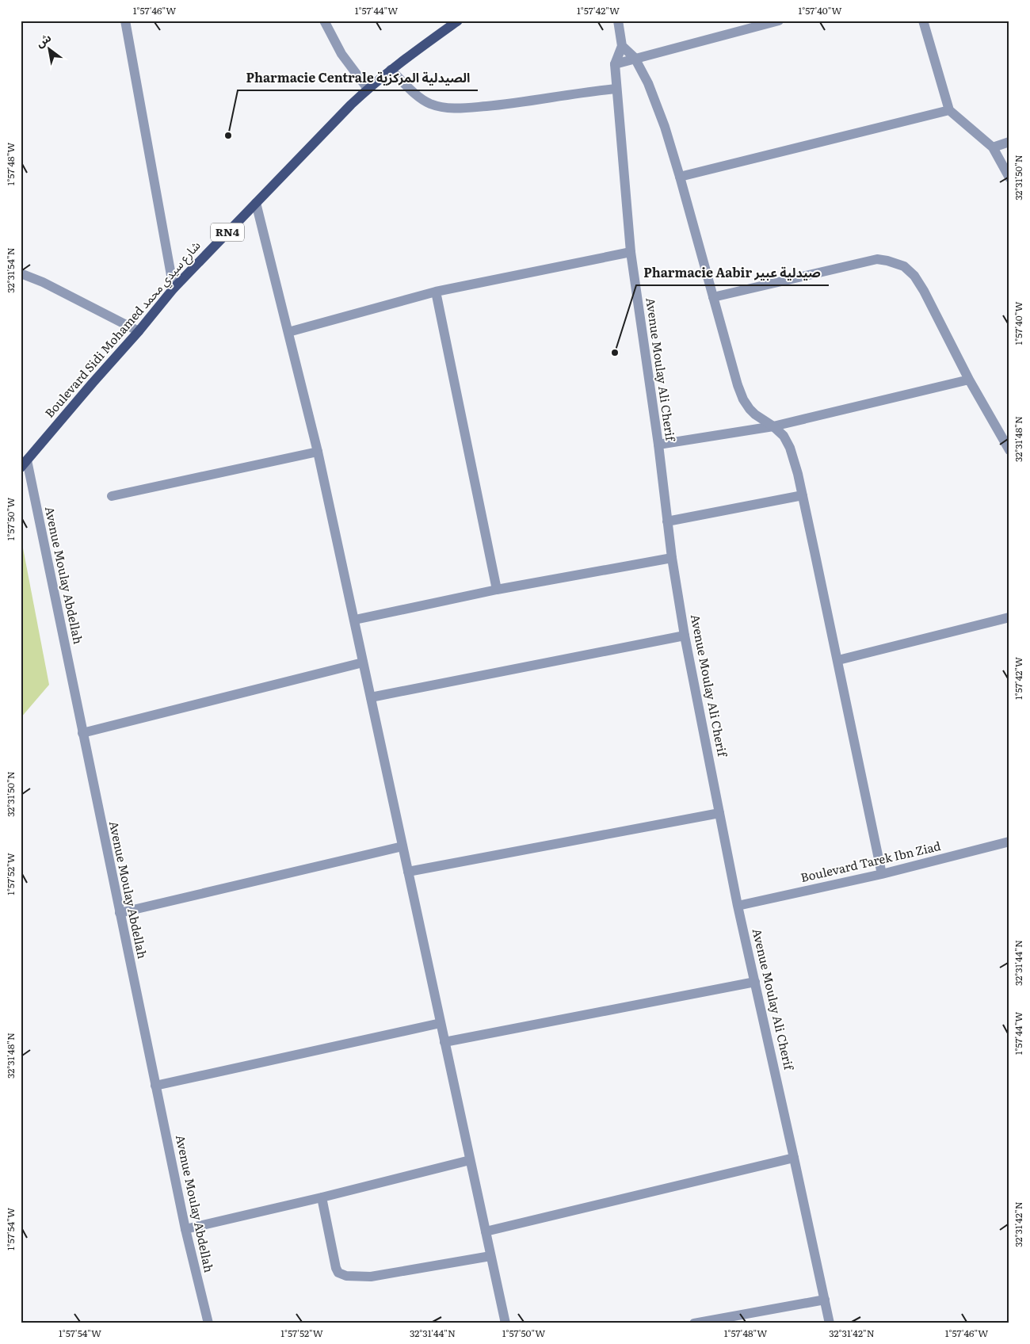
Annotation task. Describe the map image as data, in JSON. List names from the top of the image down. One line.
{"streets":{"main road":["RN4","Boulevard Sidi Mohamed شارع سيدي محمد"],"street":["Avenue Moulay Ali Cherif","Avenue Moulay Abdellah","Boulevard Tarek Ibn Ziad"]},"crossings":[["Boulevard Sidi Mohamed شارع سيدي محمد","Avenue Moulay Abdellah"],["Avenue Moulay Ali Cherif","Boulevard Tarek Ibn Ziad"]],"places":["Pharmacie Centrale الصيدلية المركزية","Pharmacie Aabir صيدلية عبير"],"north":"top left","coordinates":["1°57'46\"W","1°57'44\"W","1°57'42\"W","1°57'40\"W","1°57'48\"W","32°31'50\"N","32°31'54\"N","32°31'48\"N","1°57'50\"W","1°57'52\"W","32°31'44\"N","32°31'42\"N","1°57'54\"W"]}
